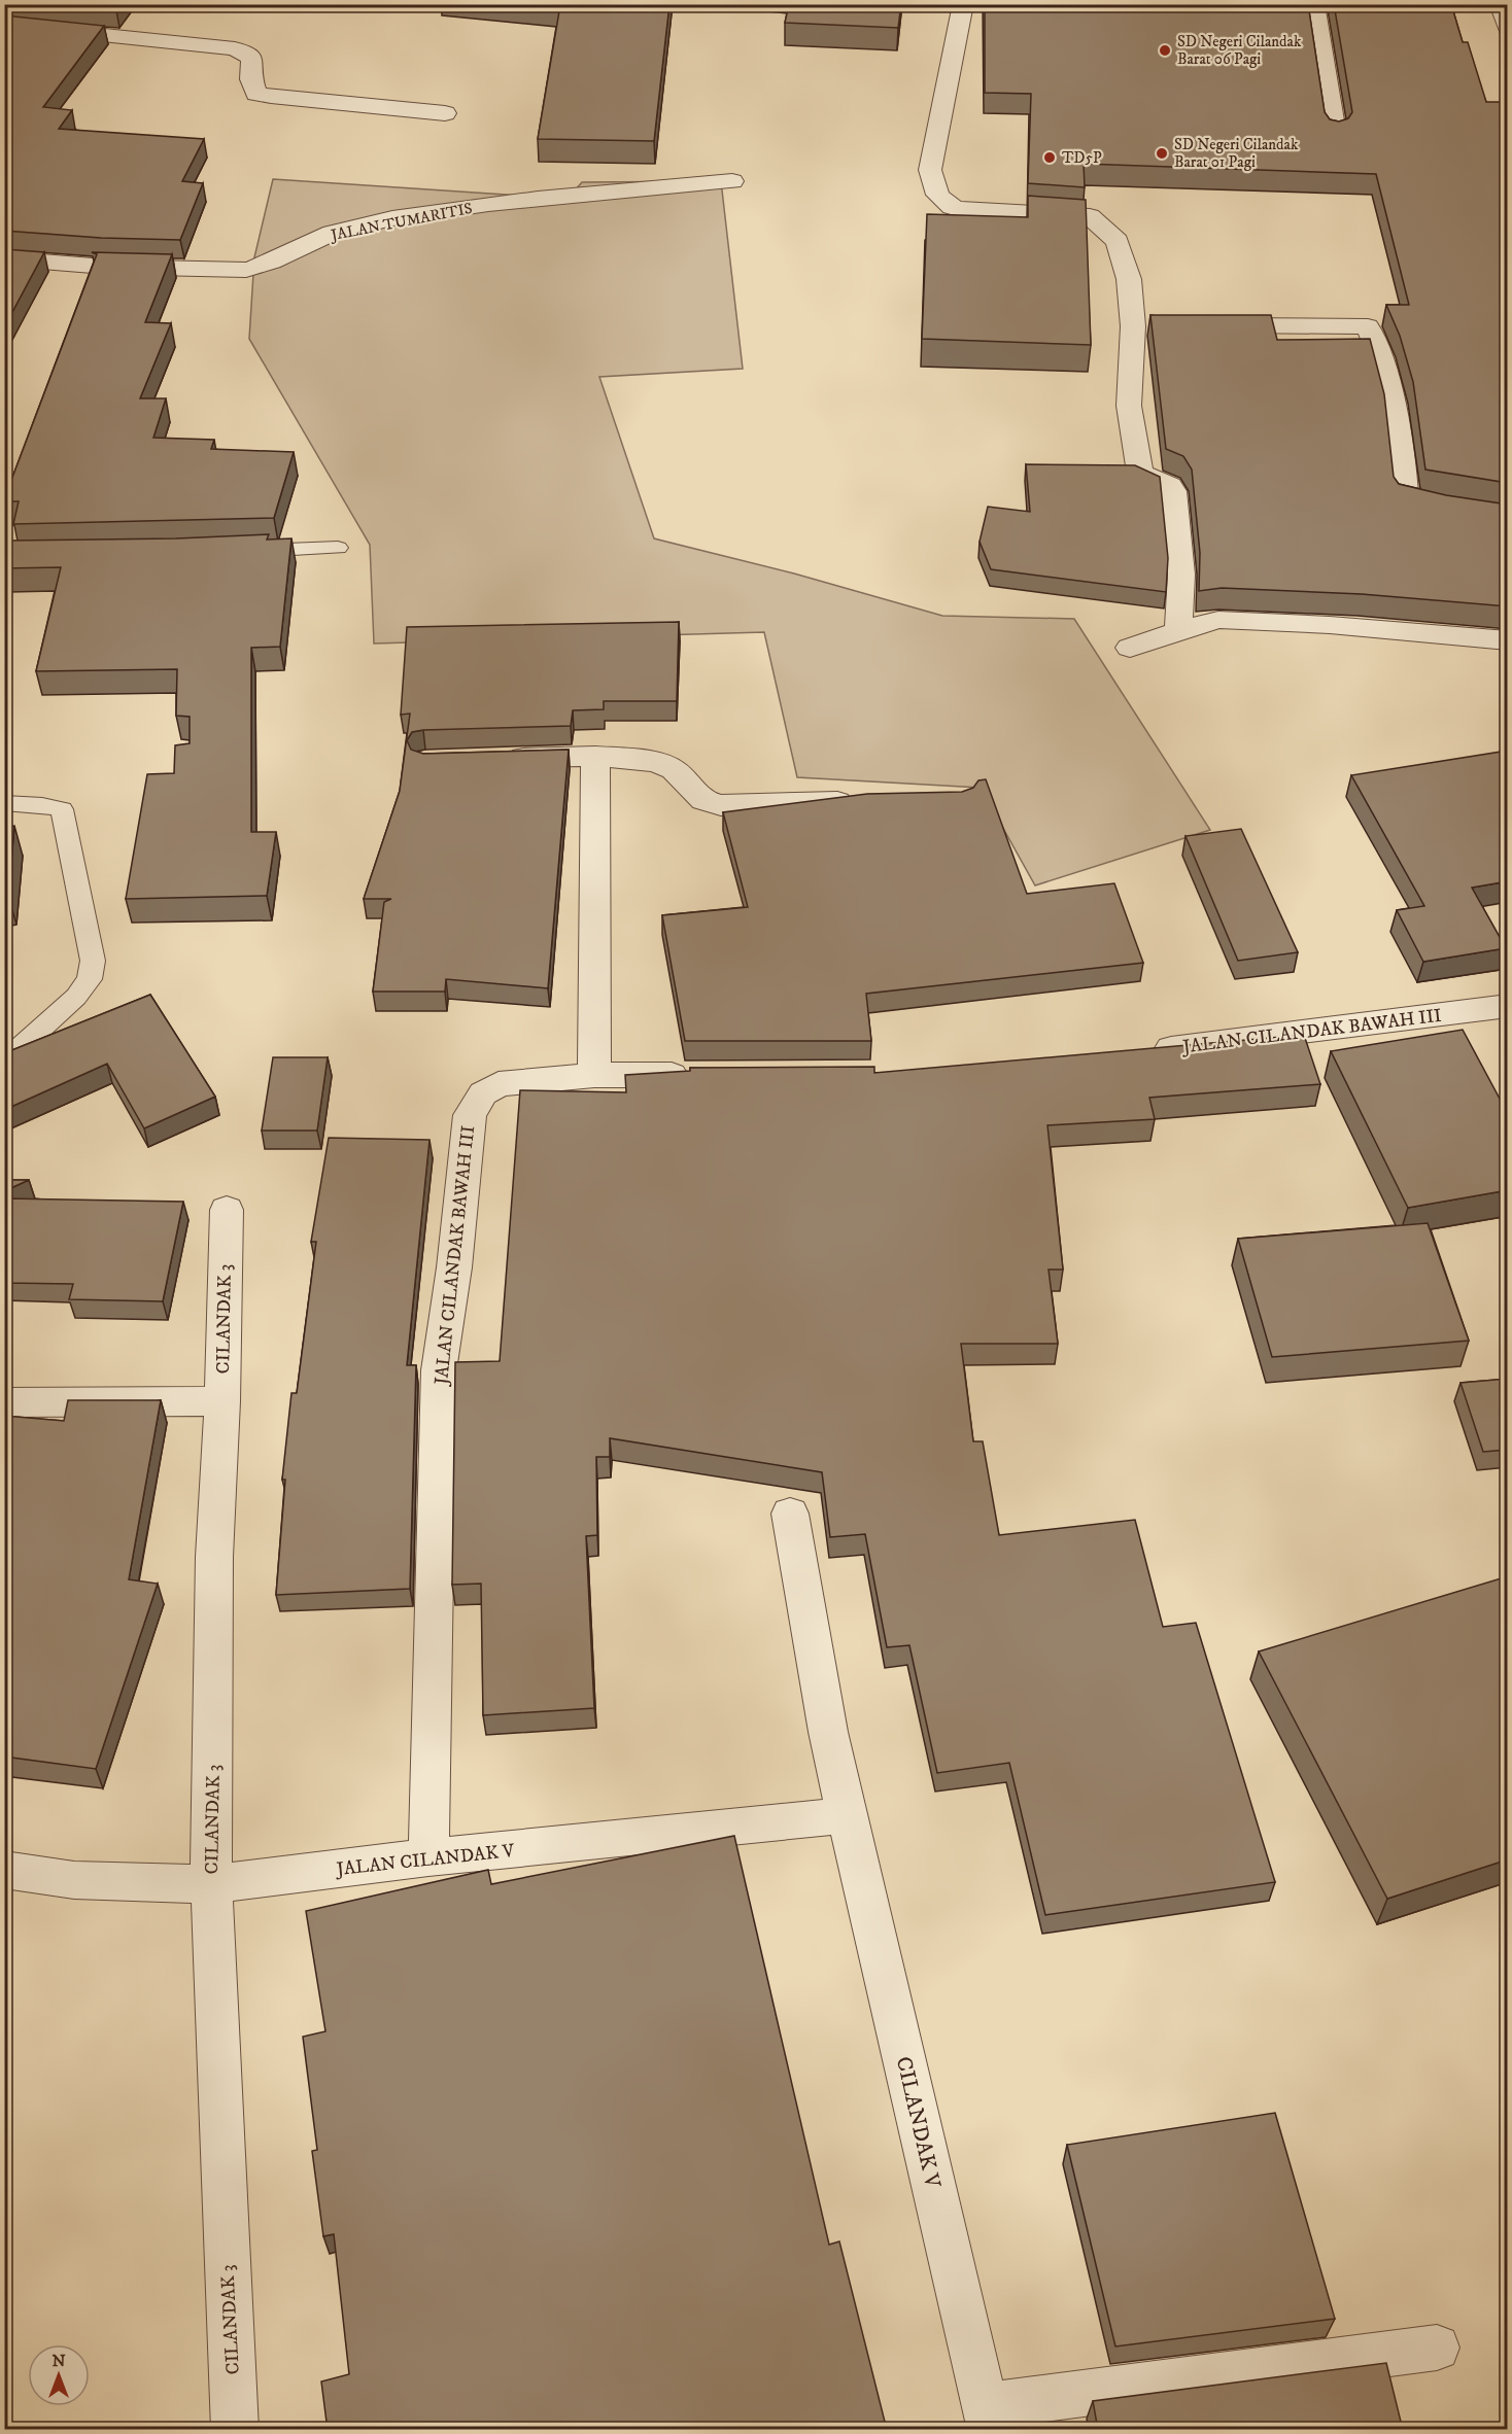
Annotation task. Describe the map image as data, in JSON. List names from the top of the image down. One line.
{"streets":{"street":["JALAN TUMARITIS","JALAN CILANDAK BAWAH III","CILANDAK 3","JALAN CILANDAK V","CILANDAK V"]},"crossings":[["JALAN CILANDAK BAWAH III","JALAN CILANDAK V"],["CILANDAK 3","JALAN CILANDAK V"],["JALAN CILANDAK V","CILANDAK V"]],"places":["SD Negeri Cilandak Barat 06 Pagi","SD Negeri Cilandak Barat 01 Pagi","TD5P"],"north":"top"}
